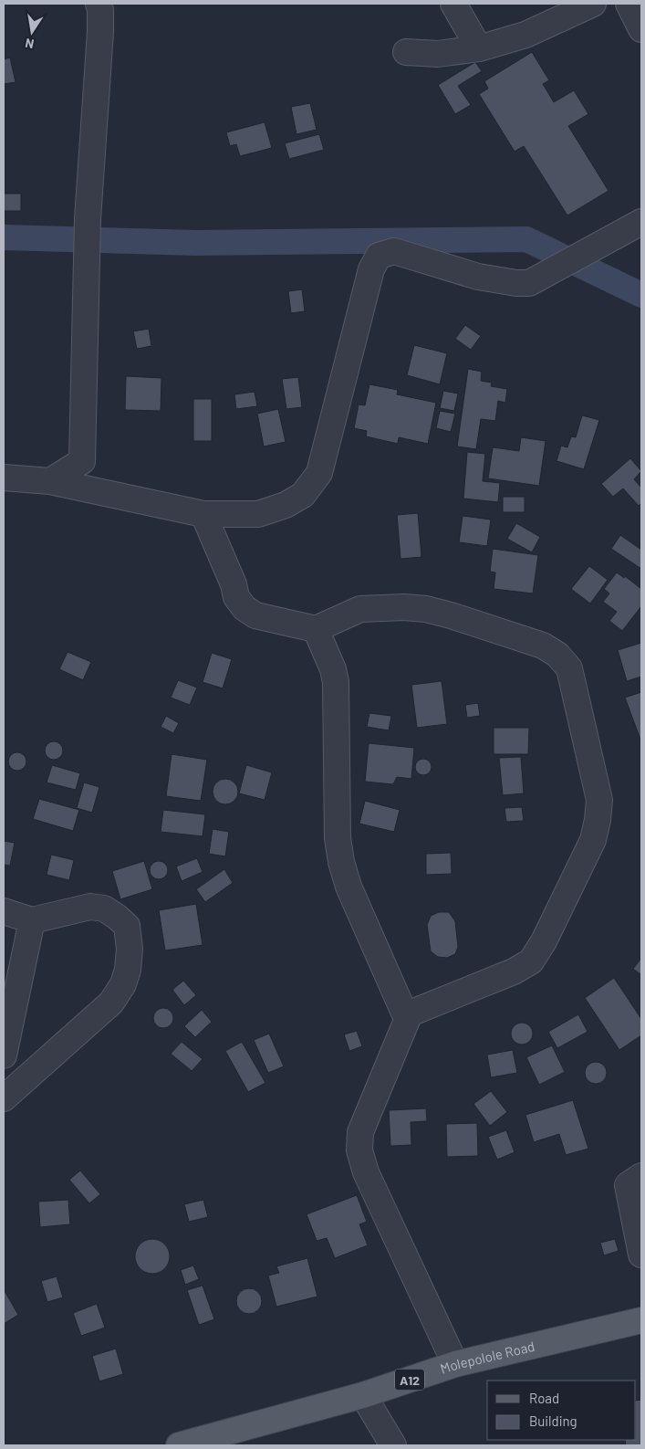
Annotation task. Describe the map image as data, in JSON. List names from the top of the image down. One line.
{"streets":{"main road":["Molepolole Road","A12"]},"legend":["Road","Building"],"north":"bottom"}
